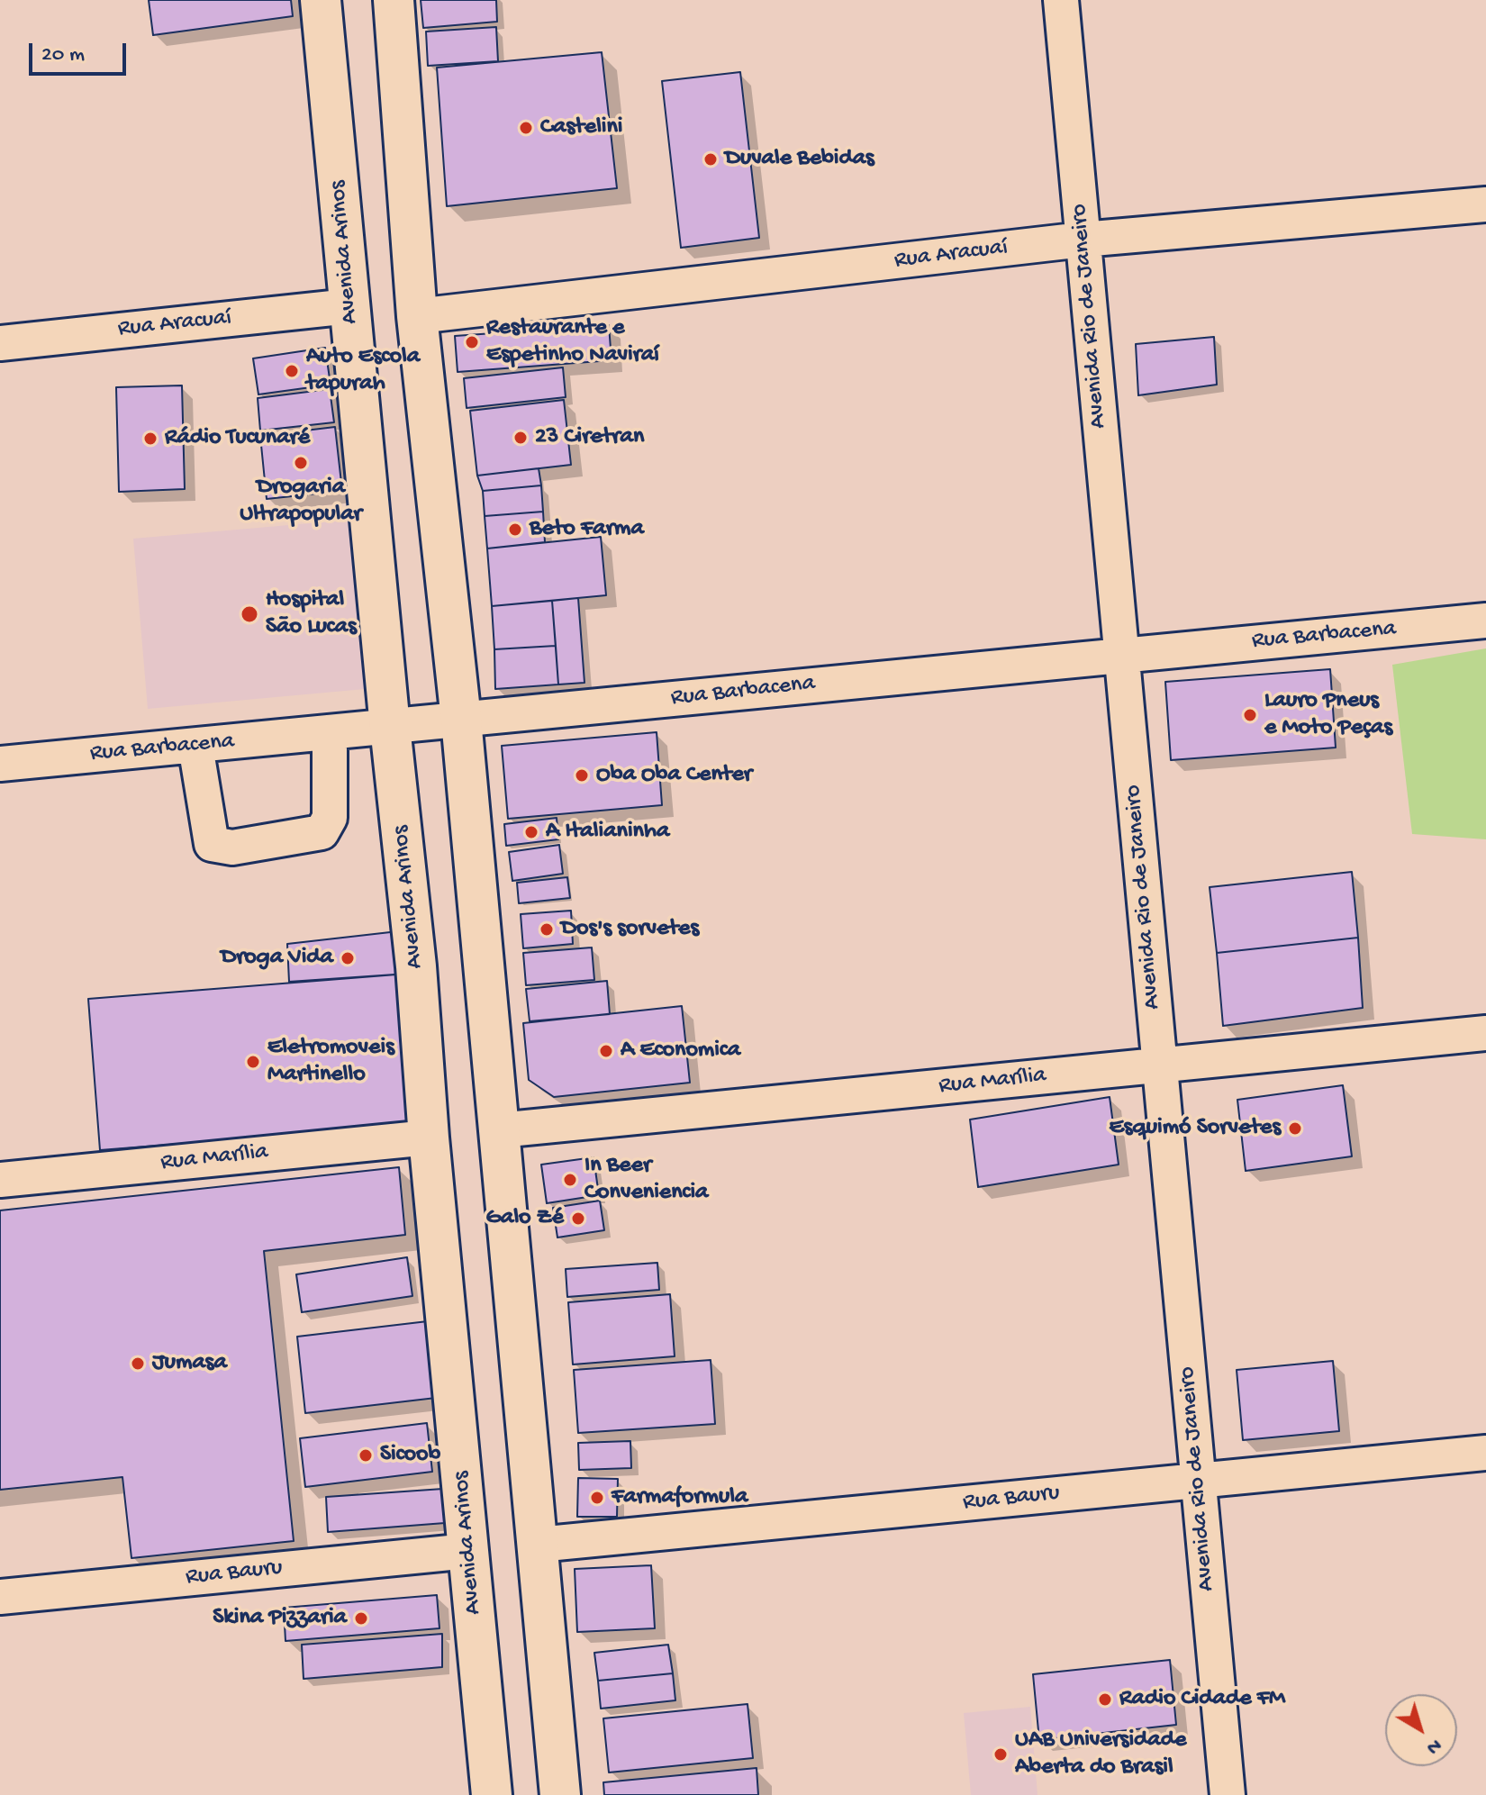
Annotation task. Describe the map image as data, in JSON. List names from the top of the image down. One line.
{"streets":{"main road":["Avenida Arinos"],"street":["Rua Aracuaí","Avenida Rio de Janeiro","Rua Barbacena","Rua Marília","Rua Bauru"]},"crossings":[["Avenida Arinos","Rua Aracuaí"],["Avenida Arinos","Rua Barbacena"],["Avenida Arinos","Rua Marília"],["Avenida Arinos","Rua Bauru"],["Rua Aracuaí","Avenida Rio de Janeiro"],["Avenida Rio de Janeiro","Rua Barbacena"],["Avenida Rio de Janeiro","Rua Marília"],["Avenida Rio de Janeiro","Rua Bauru"]],"places":["Castelini","Duvale Bebidas","Restaurante e Espetinho Naviraí","Auto Escola tapurah","23 Ciretran","Rádio Tucunaré","Drogaria Ultrapopular","Beto Farma","Hospital São Lucas","Lauro Pneus e Moto Peças","Oba Oba Center","A Italianinha","Dos's sorvetes","Droga Vida","A Economica","Eletromoveis Martinello","Esquimó Sorvetes","In Beer Conveniencia","Galo Zé","Jumasa","Sicoob","Farmaformula","Skina Pizzaria","Radio Cidade FM","UAB Universidade Aberta do Brasil"],"scale_bar":"20 m","north":"bottom right"}
